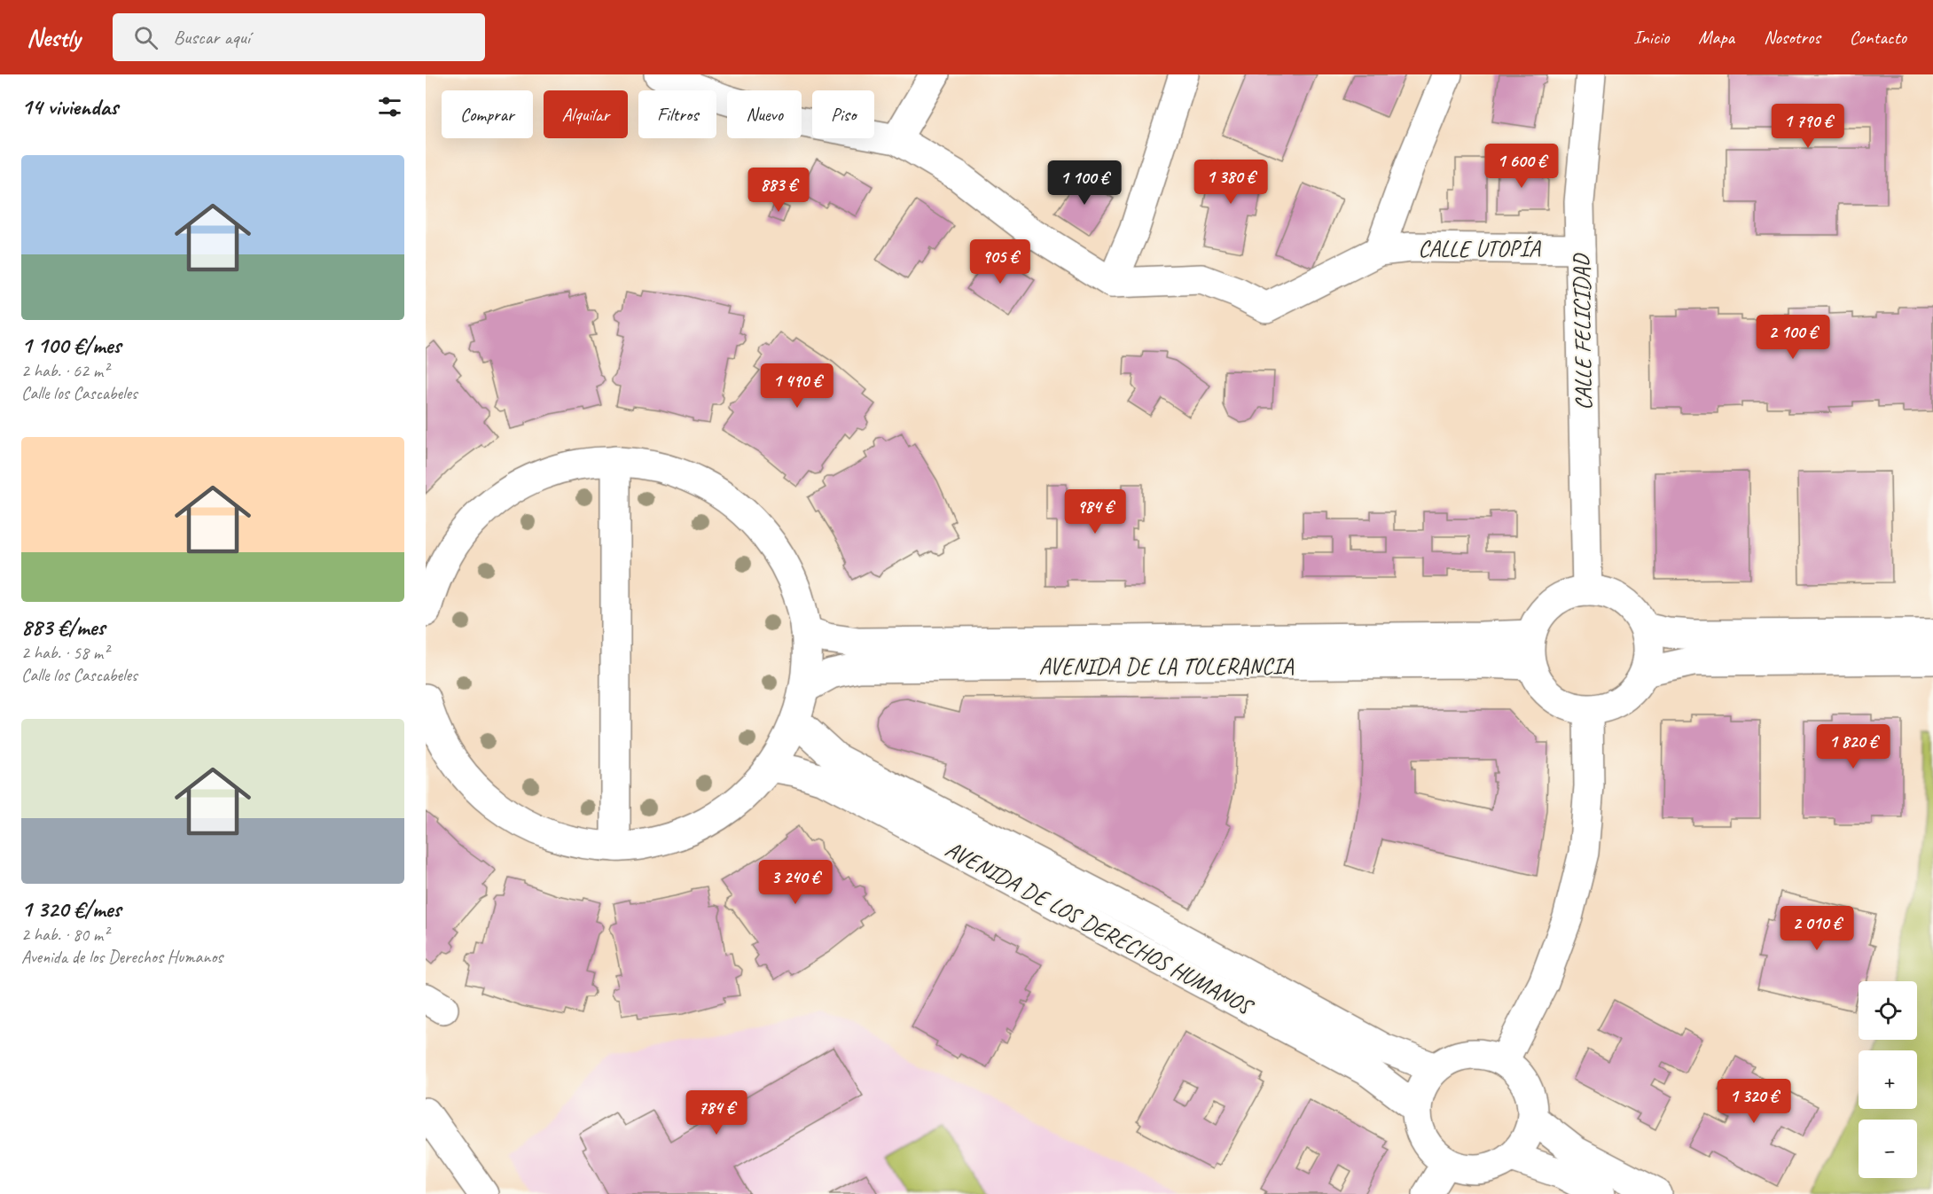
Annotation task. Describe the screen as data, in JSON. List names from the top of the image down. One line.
{"streets":{"street":["CALLE UTOPÍA","CALLE FELICIDAD","AVENIDA DE LA TOLERANCIA","AVENIDA DE LOS DERECHOS HUMANOS"]},"crossings":[["CALLE UTOPÍA","CALLE FELICIDAD"],["CALLE FELICIDAD","AVENIDA DE LA TOLERANCIA"]],"page":{"header":"Nestly","search":"Buscar aquí","nav":["Inicio","Mapa","Nosotros","Contacto"],"heading":"14 viviendas","chip":["Comprar","Alquilar","Filtros","Nuevo","Piso"],"price":["1 790 €","1 600 €","1 380 €","1 100 €","883 €","905 €","2 100 €","1 490 €","984 €","1 820 €","3 240 €","2 010 €","1 320 €","784 €"],"list":[{"name":"1 100 €/mes","note":"2 hab. · 62 m² · Calle los Cascabeles"},{"name":"883 €/mes","note":"2 hab. · 58 m² · Calle los Cascabeles"},{"name":"1 320 €/mes","note":"2 hab. · 80 m² · Avenida de los Derechos Humanos"}],"map_buttons":["+","−"]}}
